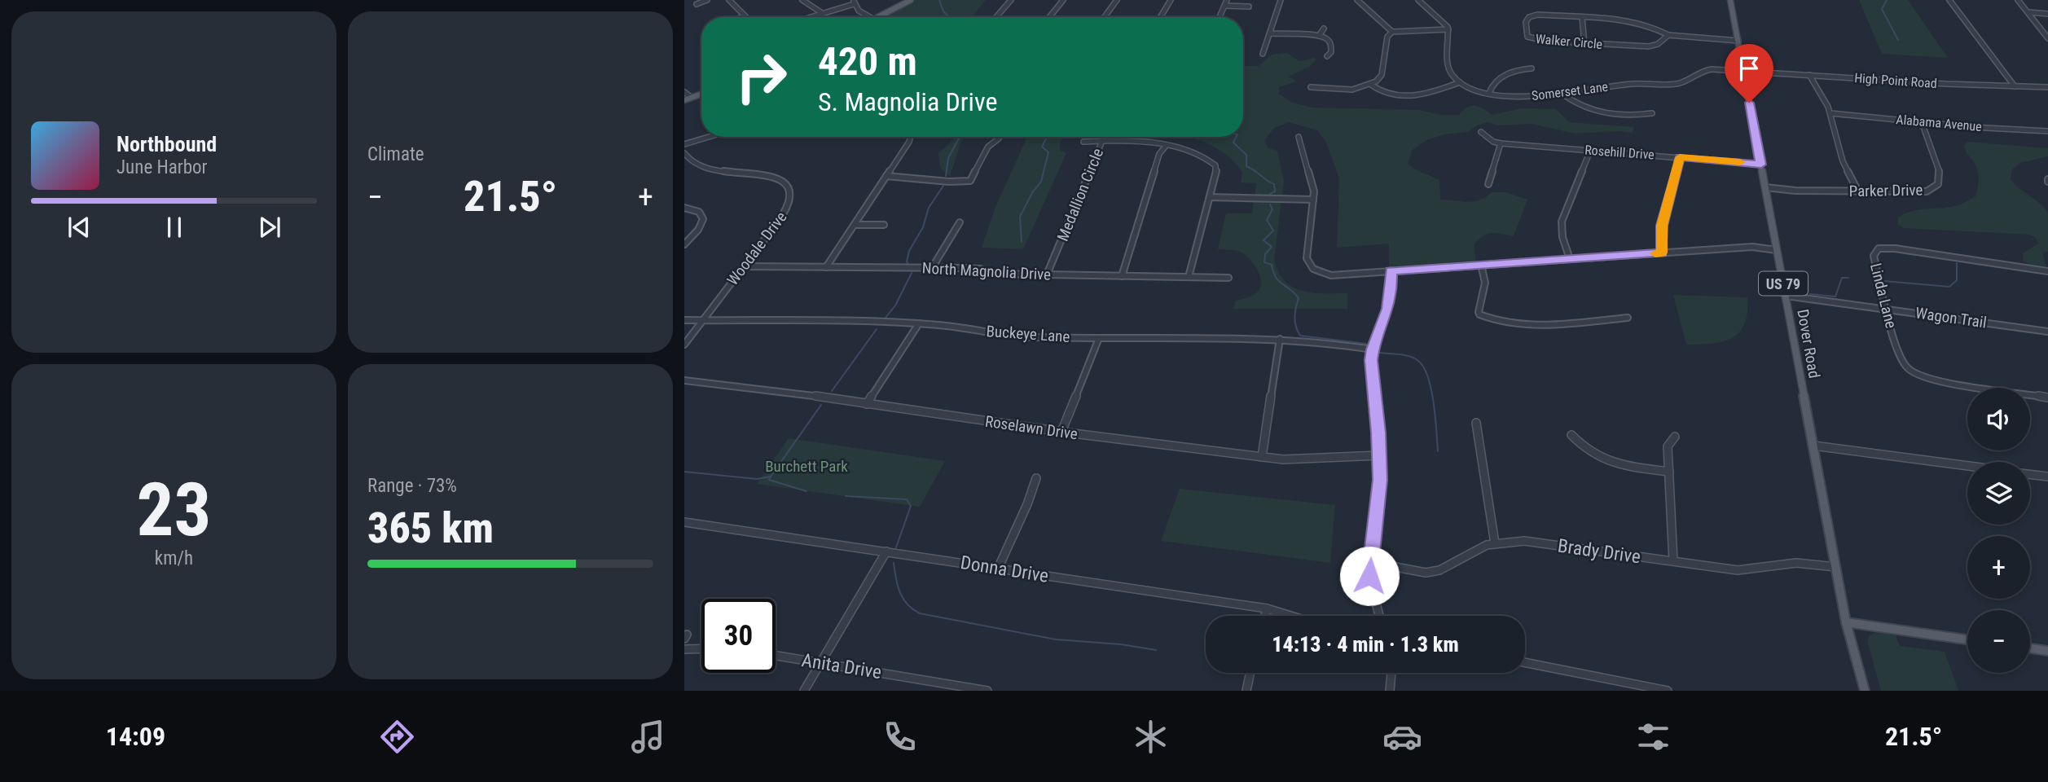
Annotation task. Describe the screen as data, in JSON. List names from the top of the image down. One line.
{"streets":{"main road":["US 79","Dover Road"],"street":["Walker Circle","High Point Road","Somerset Lane","Alabama Avenue","Rosehill Drive","Parker Drive","Medallion Circle","Woodale Drive","North Magnolia Drive","Linda Lane","Wagon Trail","Buckeye Lane","Roselawn Drive","Brady Drive","Donna Drive","Anita Drive"]},"crossings":[["Walker Circle","Dover Road"],["High Point Road","Somerset Lane"],["High Point Road","Dover Road"],["Somerset Lane","Dover Road"],["Alabama Avenue","Parker Drive"],["Rosehill Drive","Dover Road"],["Parker Drive","Dover Road"],["Medallion Circle","North Magnolia Drive"],["Woodale Drive","North Magnolia Drive"],["Woodale Drive","Buckeye Lane"],["Linda Lane","Wagon Trail"],["Wagon Trail","Dover Road"],["Dover Road","Brady Drive"]],"parks":["Burchett Park"],"page":{"tile":["Climate",["23","km/h"],["Range · 73%","365 km"]],"turn":["420 m","S. Magnolia Drive"],"song":["Northbound","June Harbor"],"heat":["−","21.5°","+"],"map_buttons":["+","−"],"limit":"30","trip":"14:13 · 4 min · 1.3 km","tabs":["14:09","21.5°"]}}
